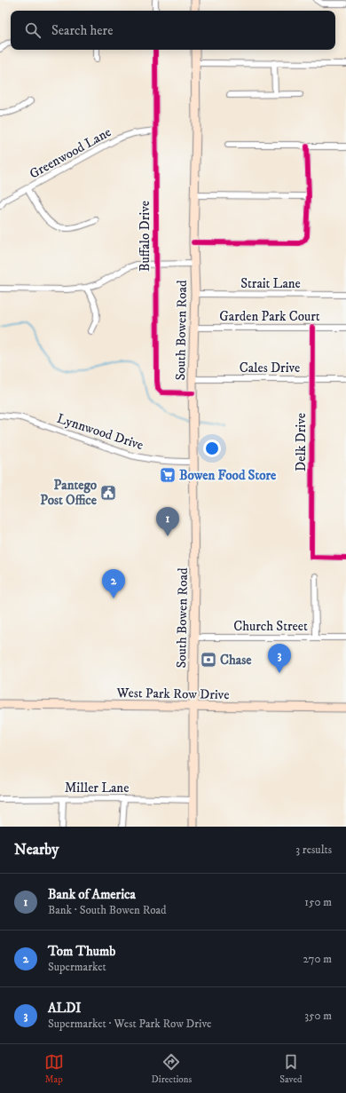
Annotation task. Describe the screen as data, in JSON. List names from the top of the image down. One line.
{"streets":{"main road":["South Bowen Road","West Park Row Drive"],"street":["Greenwood Lane","Buffalo Drive","Strait Lane","Garden Park Court","Cales Drive","Lynnwood Drive","Delk Drive","Church Street","Miller Lane"]},"crossings":[["Greenwood Lane","Buffalo Drive"],["Buffalo Drive","South Bowen Road"],["Strait Lane","South Bowen Road"],["Garden Park Court","South Bowen Road"],["Garden Park Court","Delk Drive"],["South Bowen Road","Cales Drive"],["South Bowen Road","Lynnwood Drive"],["South Bowen Road","Church Street"],["South Bowen Road","West Park Row Drive"],["South Bowen Road","Miller Lane"],["Cales Drive","Delk Drive"]],"places":{"supermarket":["Bowen Food Store"],"public building":["Pantego Post Office"],"bank":["Chase"]},"page":{"search":"Search here","pins":["1","2","3"],"heading":["Nearby","3 results"],"list":[{"mark":"1","name":"Bank of America","note":"Bank · South Bowen Road","value":"150 m"},{"mark":"2","name":"Tom Thumb","note":"Supermarket","value":"270 m"},{"mark":"3","name":"ALDI","note":"Supermarket · West Park Row Drive","value":"350 m"}],"nav":["Map","Directions","Saved"]}}
